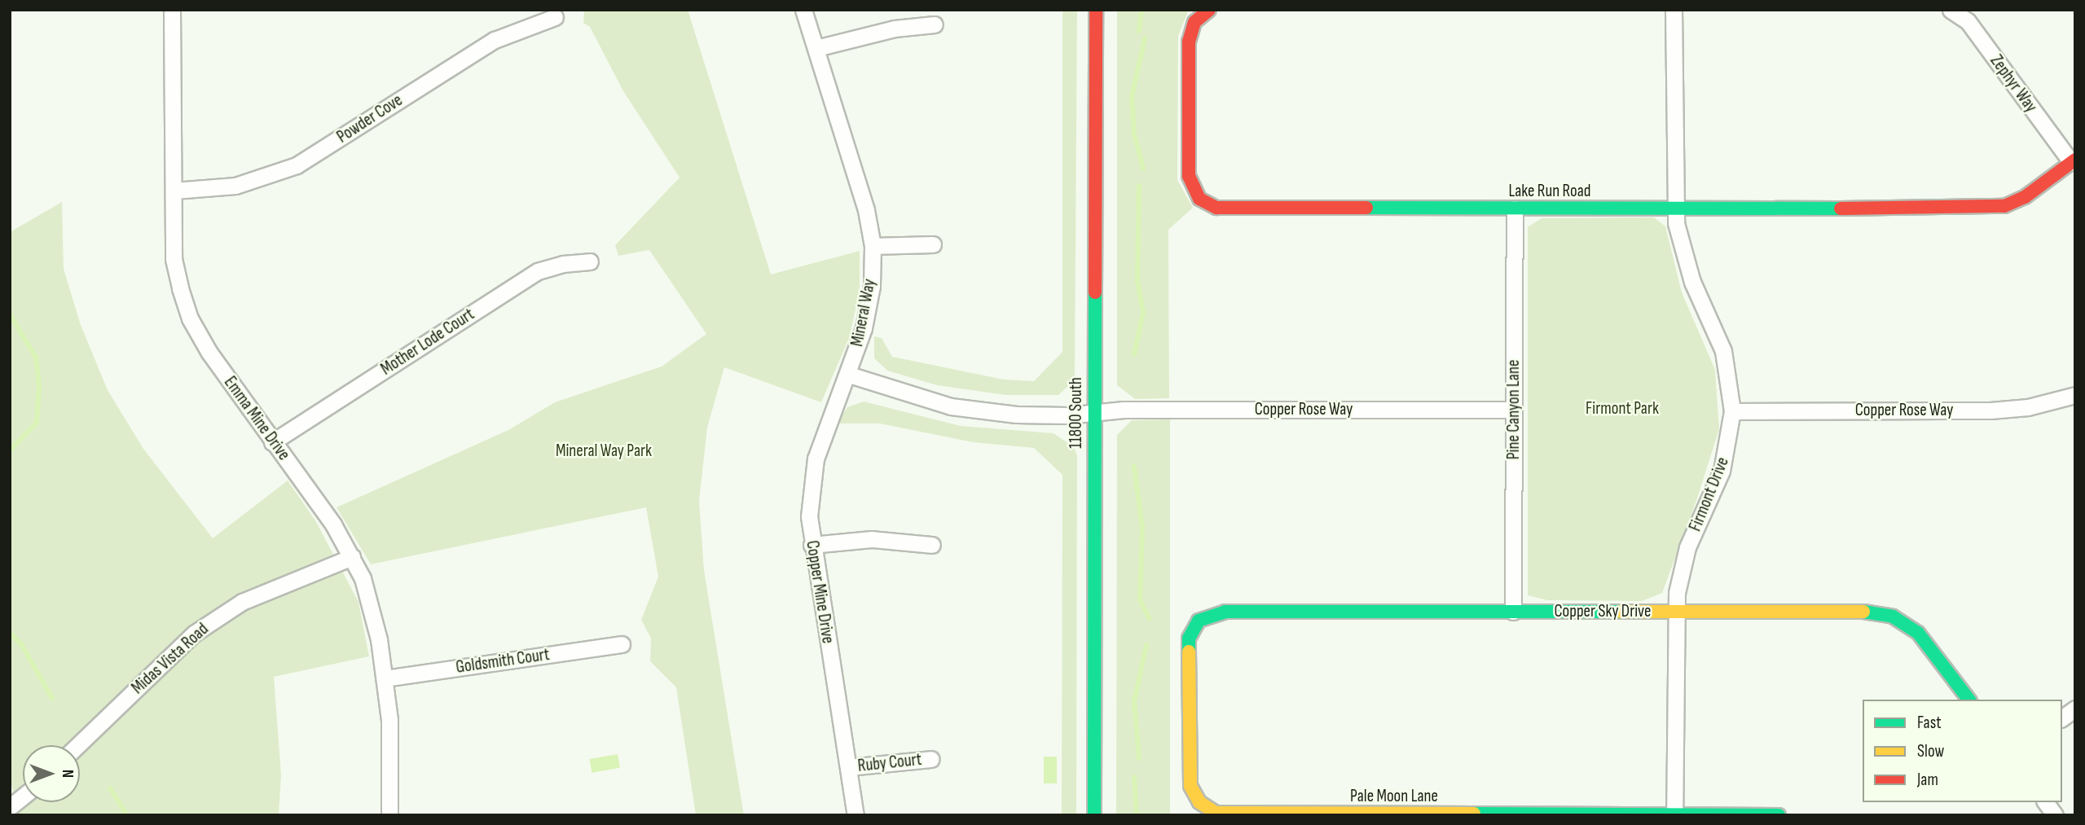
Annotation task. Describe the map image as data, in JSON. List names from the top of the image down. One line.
{"streets":{"street":["Zephyr Way","Powder Cove","Lake Run Road","Mineral Way","Mother Lode Court","Copper Rose Way","Pine Canyon Lane","11800 South","Emma Mine Drive","Firmont Drive","Copper Mine Drive","Copper Sky Drive","Midas Vista Road","Goldsmith Court","Ruby Court","Pale Moon Lane"]},"crossings":[["Zephyr Way","Lake Run Road"],["Powder Cove","Emma Mine Drive"],["Lake Run Road","Pine Canyon Lane"],["Lake Run Road","Firmont Drive"],["Mineral Way","Copper Mine Drive"],["Mother Lode Court","Emma Mine Drive"],["Copper Rose Way","Pine Canyon Lane"],["Copper Rose Way","11800 South"],["Copper Rose Way","Firmont Drive"],["Pine Canyon Lane","Copper Sky Drive"],["Emma Mine Drive","Midas Vista Road"],["Emma Mine Drive","Goldsmith Court"],["Firmont Drive","Copper Sky Drive"],["Firmont Drive","Pale Moon Lane"],["Copper Mine Drive","Ruby Court"],["Copper Sky Drive","Pale Moon Lane"]],"parks":["Firmont Park","Mineral Way Park"],"legend":["Fast","Slow","Jam"],"north":"right"}
